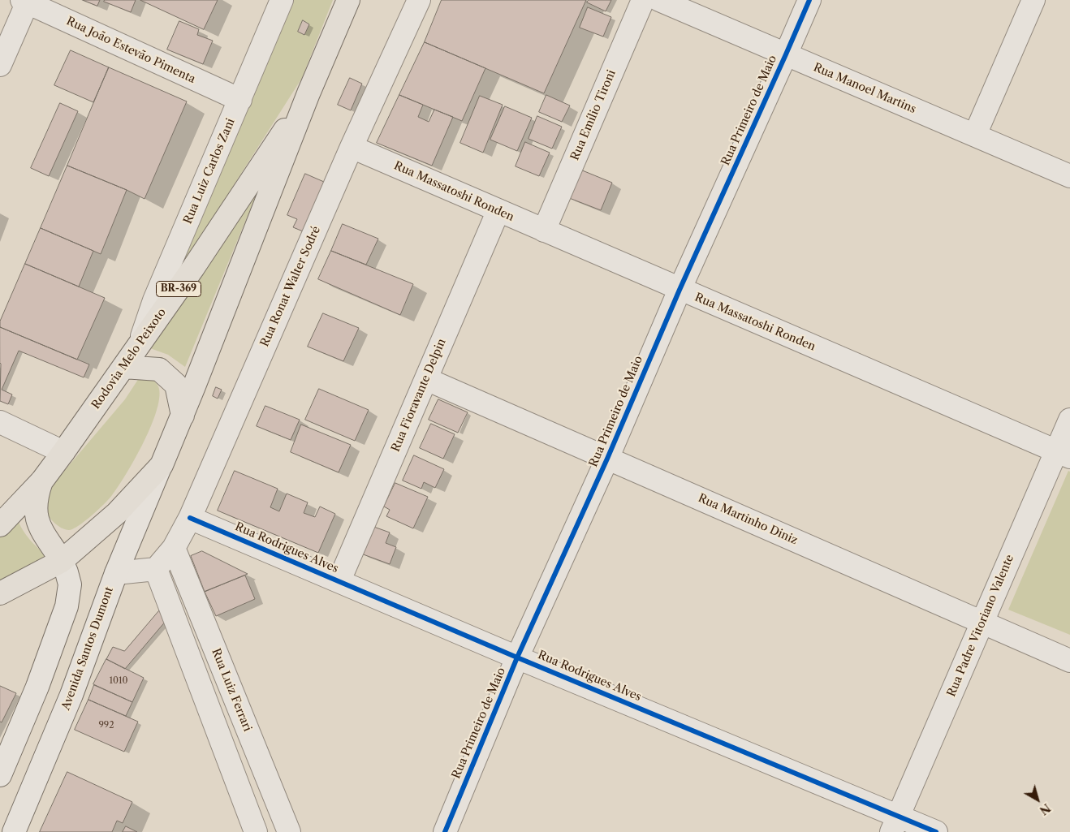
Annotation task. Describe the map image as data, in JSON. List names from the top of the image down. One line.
{"streets":{"main road":["BR-369","Rodovia Melo Peixoto"],"street":["Rua João Estevão Pimenta","Rua Manoel Martins","Rua Primeiro de Maio","Rua Emílio Tironi","Rua Luiz Carlos Zani","Rua Massatoshi Ronden","Rua Ronat Walter Sodré","Rua Fioravante Delpin","Rua Martinho Diniz","Rua Rodrigues Alves","Rua Padre Vitoriano Valente","Avenida Santos Dumont","Rua Luiz Ferrari"]},"crossings":[["Rua João Estevão Pimenta","Rua Luiz Carlos Zani"],["Rua Manoel Martins","Rua Primeiro de Maio"],["Rua Primeiro de Maio","Rua Massatoshi Ronden"],["Rua Primeiro de Maio","Rua Martinho Diniz"],["Rua Primeiro de Maio","Rua Rodrigues Alves"],["Rua Emílio Tironi","Rua Massatoshi Ronden"],["Rua Luiz Carlos Zani","Rodovia Melo Peixoto"],["Rua Massatoshi Ronden","Rua Ronat Walter Sodré"],["Rua Massatoshi Ronden","Rua Fioravante Delpin"],["Rua Massatoshi Ronden","Rua Padre Vitoriano Valente"],["Rua Ronat Walter Sodré","Rua Rodrigues Alves"],["Rua Ronat Walter Sodré","Rua Luiz Ferrari"],["BR-369","Rodovia Melo Peixoto"],["Rodovia Melo Peixoto","Avenida Santos Dumont"],["Rua Fioravante Delpin","Rua Martinho Diniz"],["Rua Fioravante Delpin","Rua Rodrigues Alves"],["Rua Martinho Diniz","Rua Padre Vitoriano Valente"],["Rua Rodrigues Alves","Rua Padre Vitoriano Valente"]],"house_numbers":["1010","992"],"north":"bottom right"}
